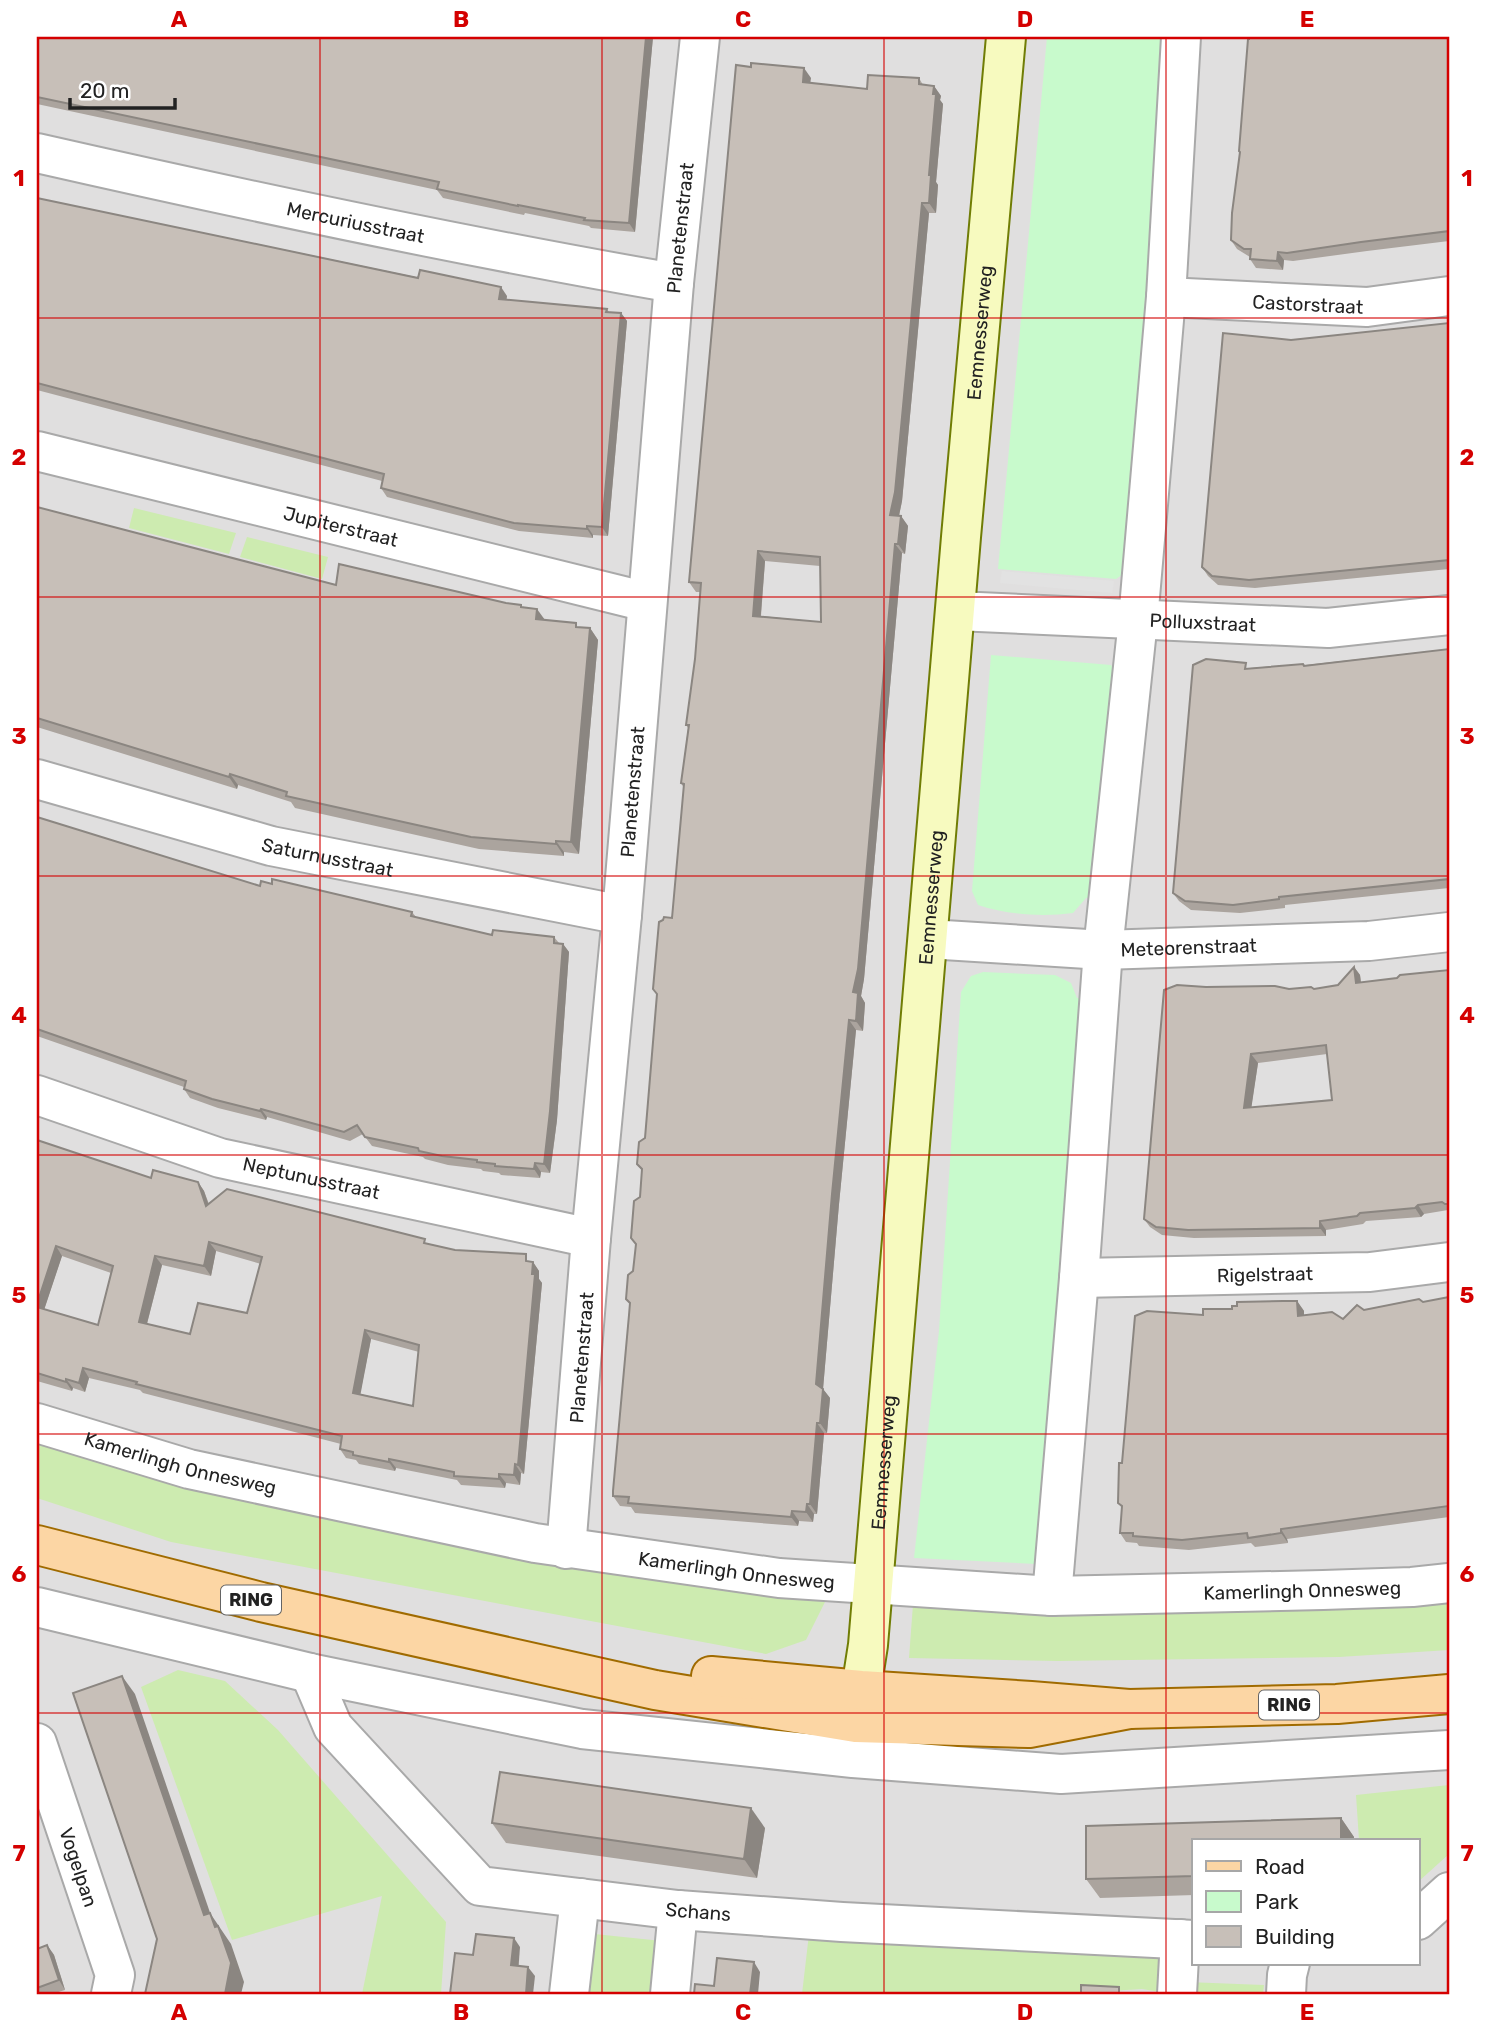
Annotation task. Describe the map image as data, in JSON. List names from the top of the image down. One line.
{"streets":{"main road":["RING"],"street":["Mercuriusstraat","Planetenstraat","Castorstraat","Eemnesserweg","Jupiterstraat","Polluxstraat","Saturnusstraat","Meteorenstraat","Neptunusstraat","Rigelstraat","Kamerlingh Onnesweg","Vogelpan","Schans"]},"crossings":[["Mercuriusstraat","Planetenstraat"],["Planetenstraat","Jupiterstraat"],["Planetenstraat","Saturnusstraat"],["Planetenstraat","Neptunusstraat"],["Planetenstraat","Kamerlingh Onnesweg"],["Eemnesserweg","Polluxstraat"],["Eemnesserweg","Meteorenstraat"],["Eemnesserweg","Kamerlingh Onnesweg"],["Eemnesserweg","RING"]],"legend":["Road","Park","Building"],"scale_bar":"20 m","grid":{"columns":["A","B","C","D","E"],"rows":["1","2","3","4","5","6","7"]}}
